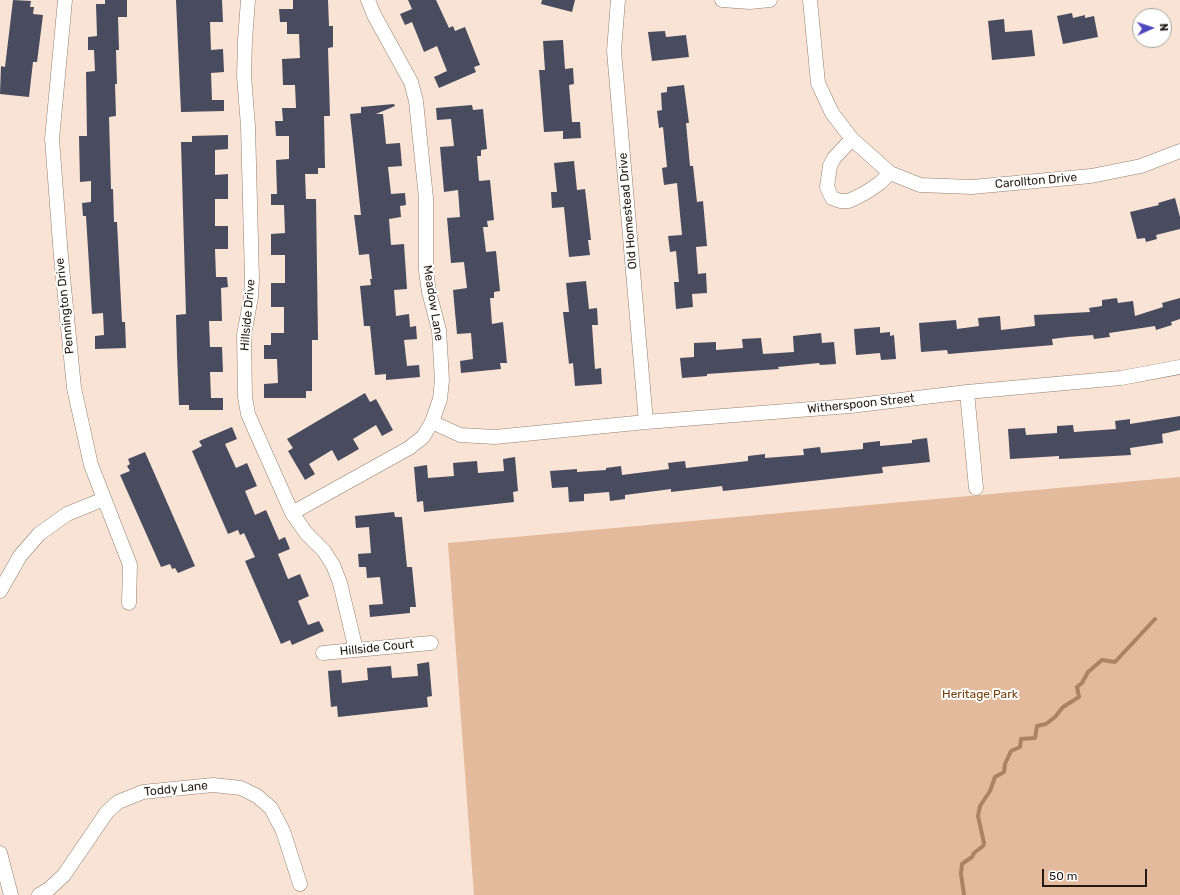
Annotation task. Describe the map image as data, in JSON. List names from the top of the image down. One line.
{"streets":{"street":["Carollton Drive","Old Homestead Drive","Meadow Lane","Pennington Drive","Hillside Drive","Witherspoon Street","Hillside Court","Toddy Lane"]},"crossings":[["Old Homestead Drive","Witherspoon Street"],["Meadow Lane","Hillside Drive"],["Meadow Lane","Witherspoon Street"],["Hillside Drive","Hillside Court"]],"parks":["Heritage Park"],"scale_bar":"50 m","north":"right"}
